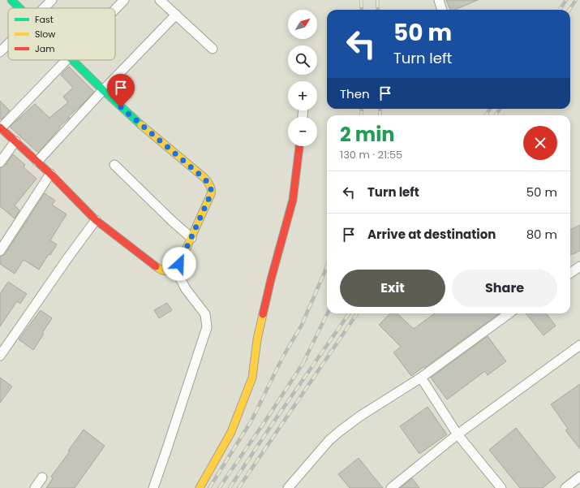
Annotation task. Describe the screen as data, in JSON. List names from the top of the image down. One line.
{"legend":["Fast","Slow","Jam"],"north":"top right","page":{"map_buttons":["+","−"],"turn":["50 m","Turn left"],"then":"Then","heading":["2 min","130 m · 21:55"],"list":[{"name":"Turn left","value":"50 m"},{"name":"Arrive at destination","value":"80 m"}],"buttons":["Exit","Share"]}}
